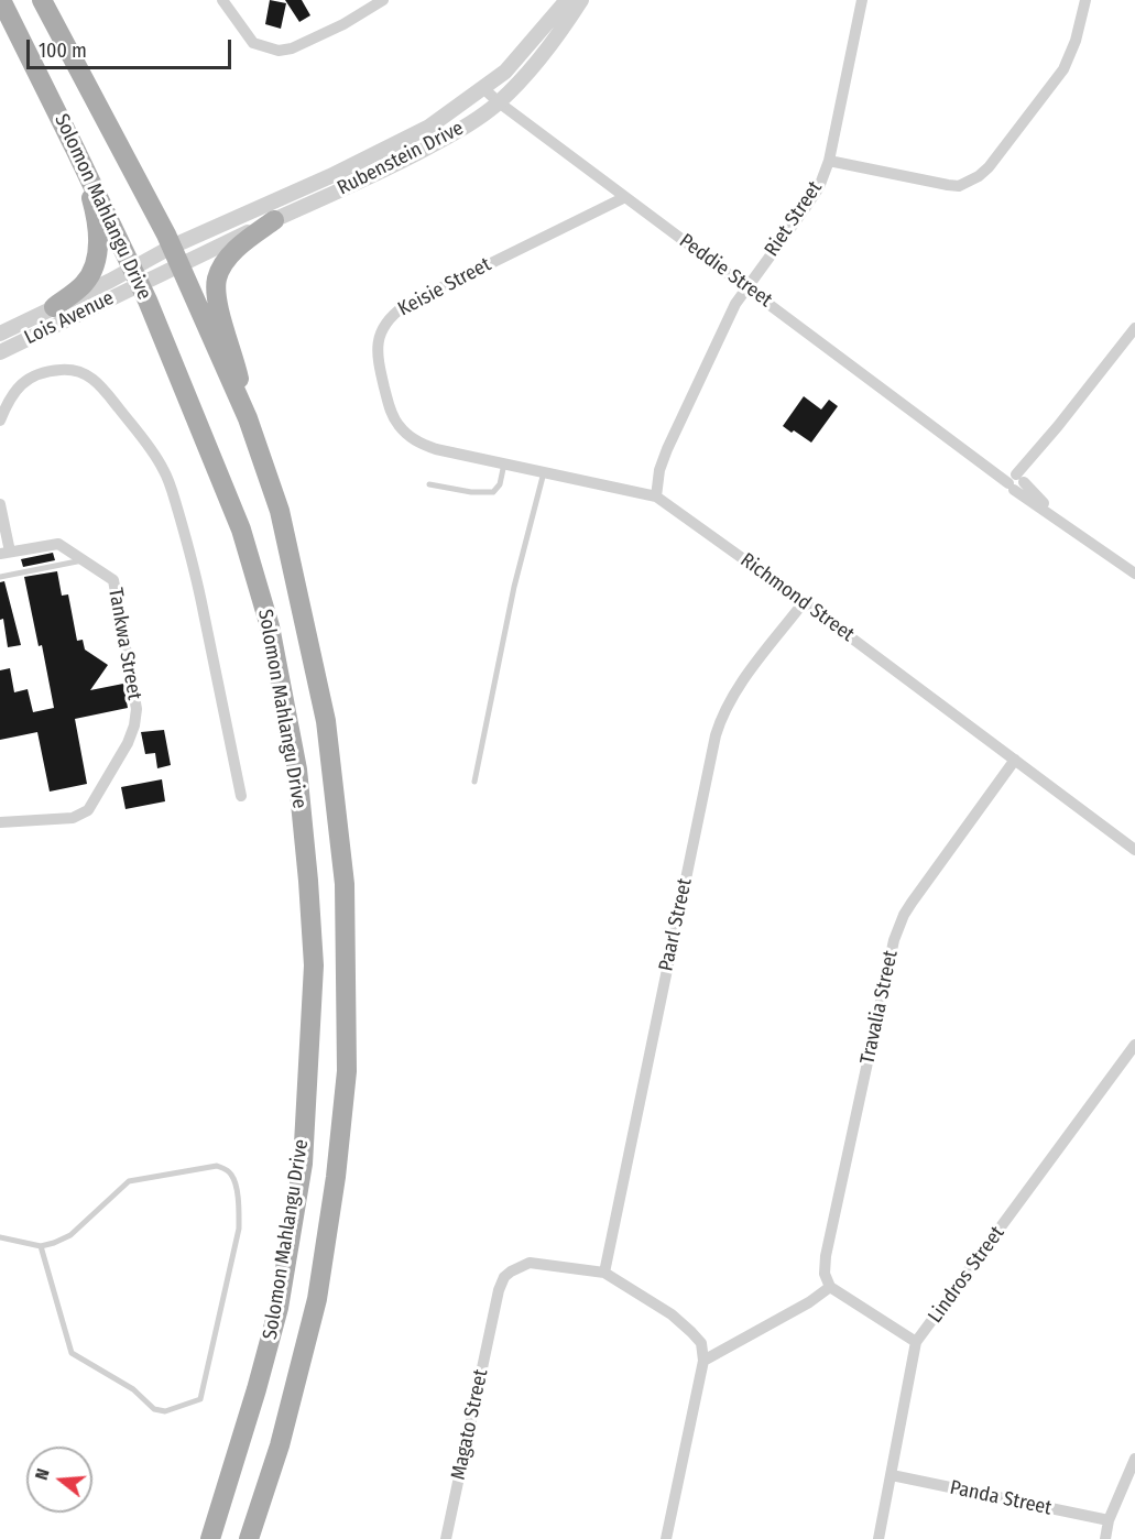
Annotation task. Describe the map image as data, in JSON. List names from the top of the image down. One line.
{"streets":{"main road":["Solomon Mahlangu Drive"],"street":["Rubenstein Drive","Riet Street","Peddie Street","Keisie Street","Lois Avenue","Richmond Street","Tankwa Street","Paarl Street","Travalia Street","Lindros Street","Magato Street","Panda Street"]},"crossings":[["Rubenstein Drive","Solomon Mahlangu Drive"],["Rubenstein Drive","Peddie Street"],["Solomon Mahlangu Drive","Lois Avenue"],["Riet Street","Peddie Street"],["Riet Street","Richmond Street"],["Peddie Street","Keisie Street"],["Keisie Street","Richmond Street"],["Richmond Street","Paarl Street"],["Richmond Street","Travalia Street"],["Paarl Street","Magato Street"],["Lindros Street","Panda Street"]],"scale_bar":"100 m","north":"left"}
